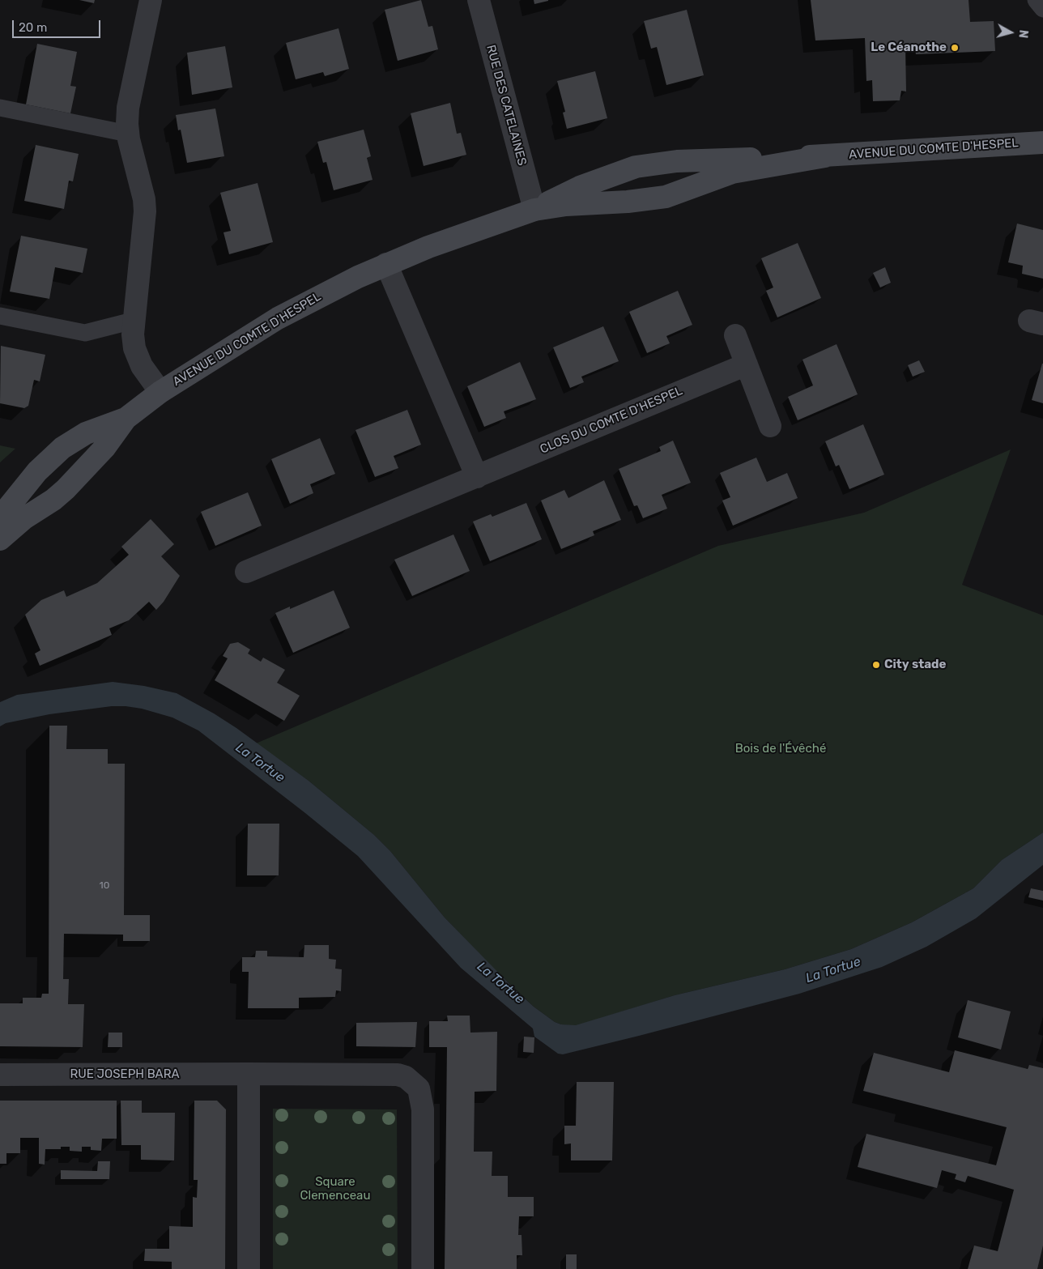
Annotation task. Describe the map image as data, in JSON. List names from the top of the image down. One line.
{"streets":{"street":["RUE DES CATELAINES","AVENUE DU COMTE D'HESPEL","CLOS DU COMTE D'HESPEL","RUE JOSEPH BARA"]},"crossings":[["RUE DES CATELAINES","AVENUE DU COMTE D'HESPEL"]],"water":["La Tortue"],"parks":["Bois de l'Évêché","Square Clemenceau"],"places":["Le Céanothe","City stade"],"house_numbers":["10"],"scale_bar":"20 m","north":"right"}
